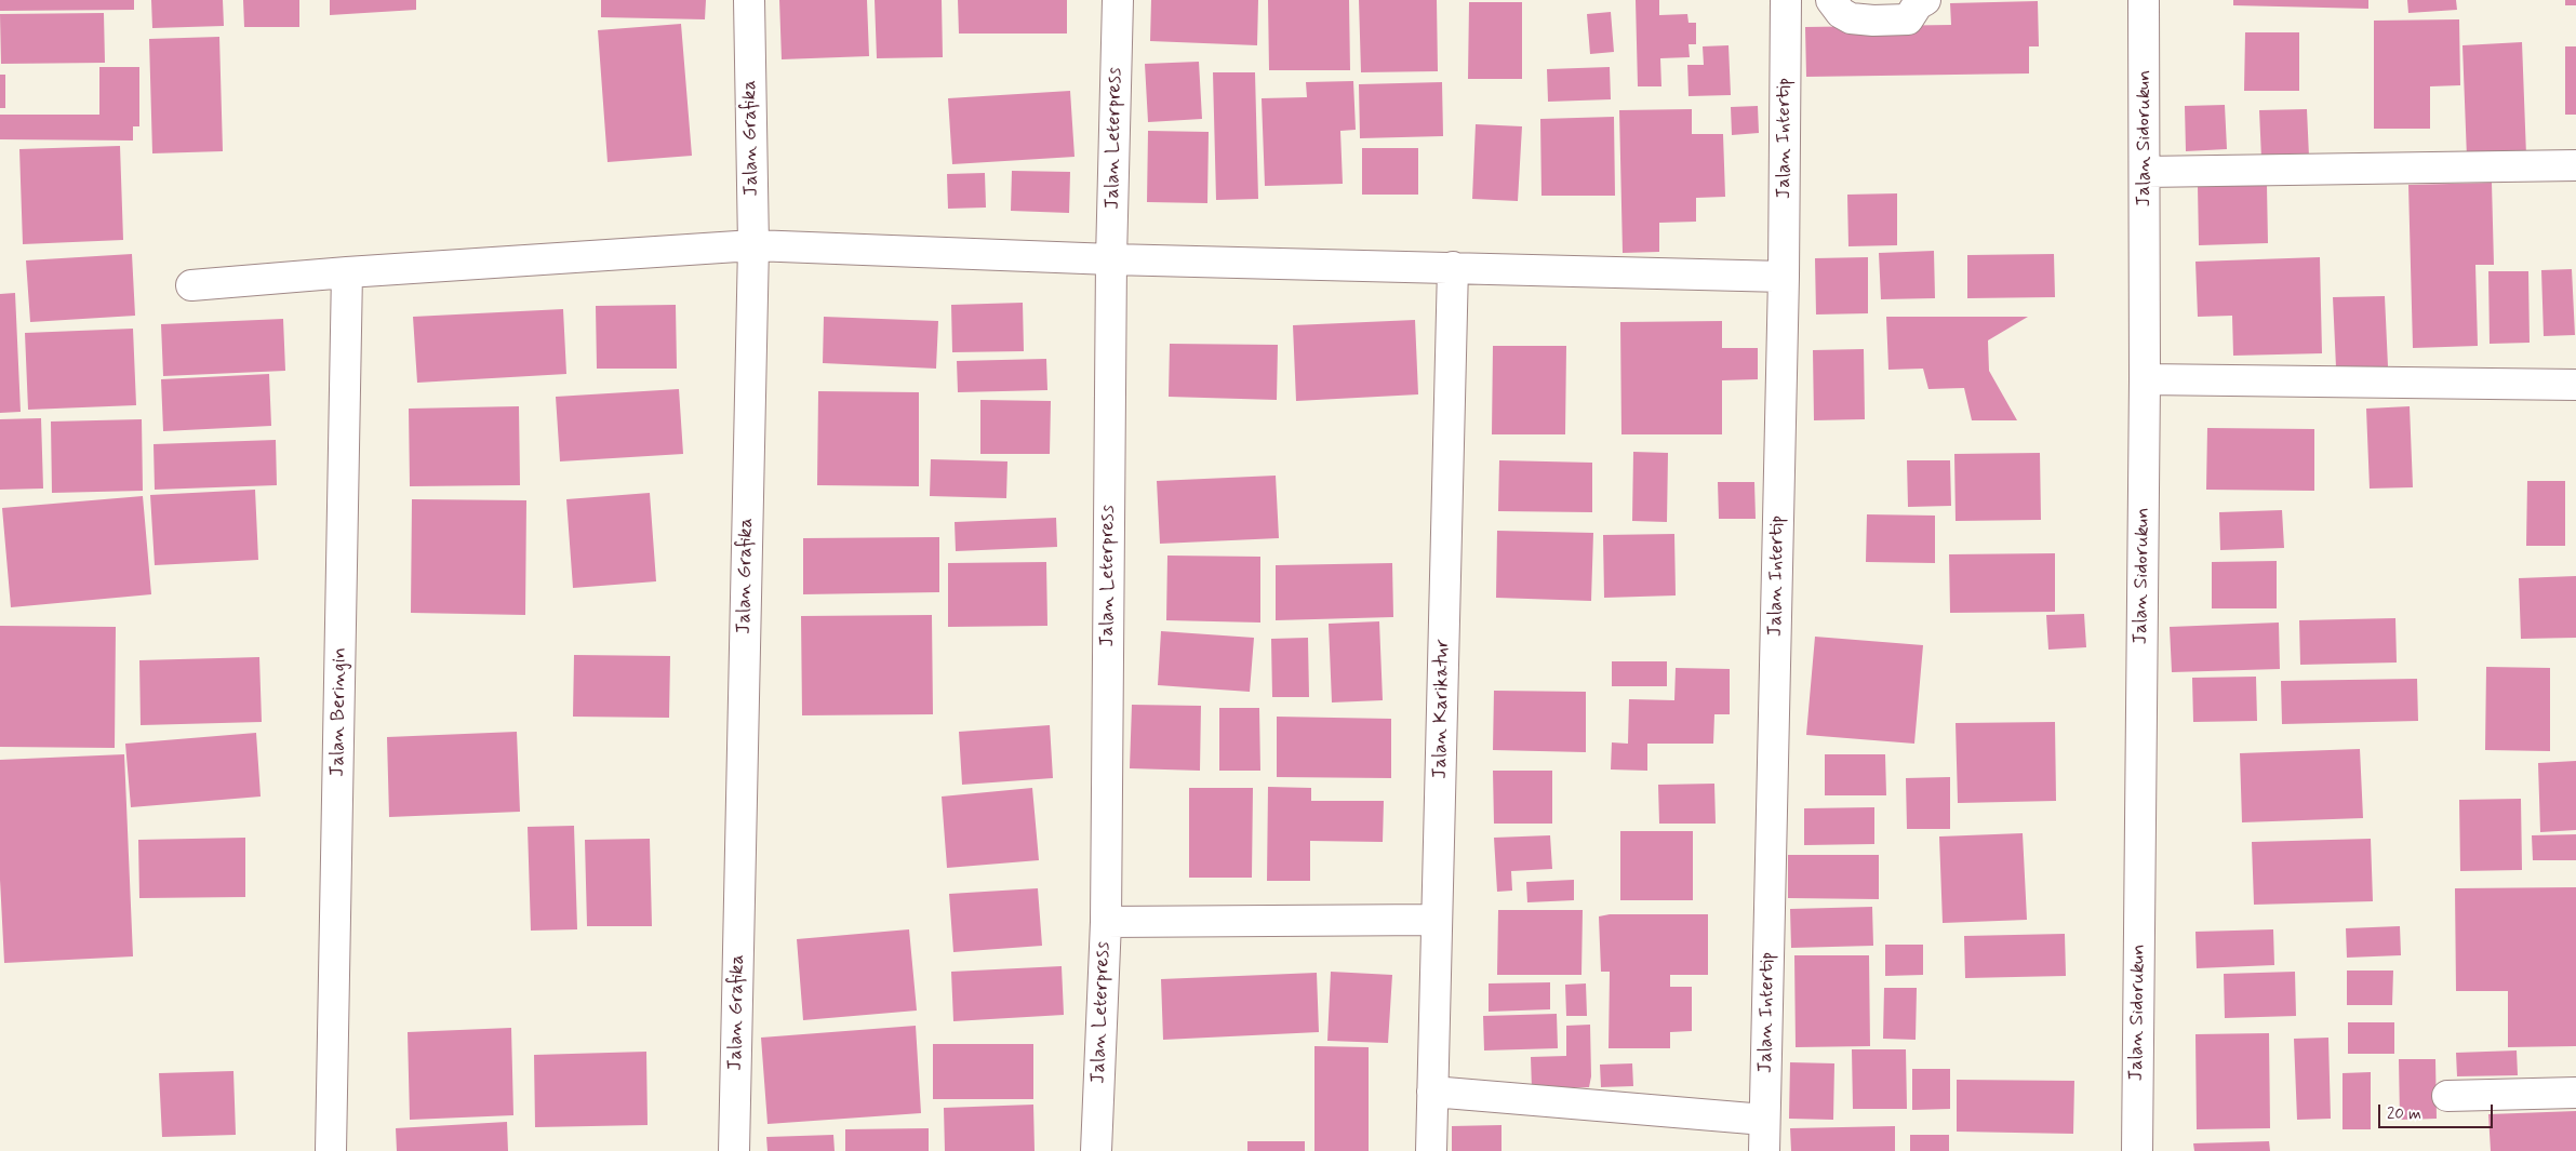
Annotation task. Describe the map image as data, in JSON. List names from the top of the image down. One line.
{"streets":{"street":["Jalan Grafika","Jalan Leterpress","Jalan Intertip","Jalan Sidorukun","Jalan Karikatur","Jalan Beringin"]},"scale_bar":"20 m"}
